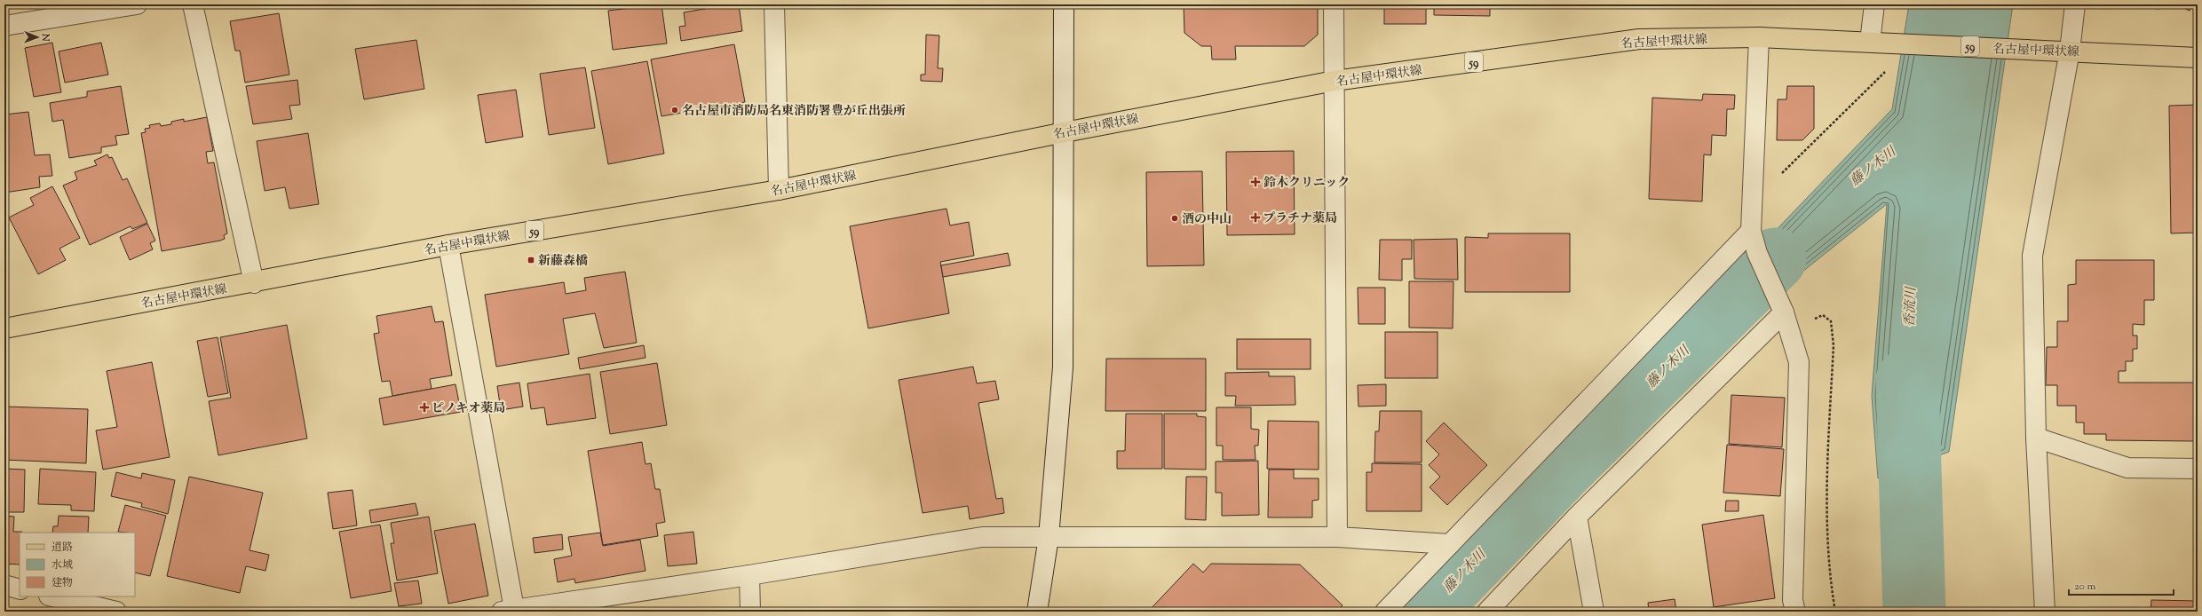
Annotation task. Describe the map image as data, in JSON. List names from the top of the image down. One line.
{"streets":{"main road":["名古屋中環状線","59"]},"water":["藤ノ木川","香流川"],"places":{"other":["名古屋市消防局名東消防署豊が丘出張所","酒の中山"],"health":["鈴木クリニック","プラチナ薬局","ピノキオ薬局"],"transit":["新藤森橋"]},"legend":["道路","水域","建物"],"scale_bar":"20 m","north":"right"}
